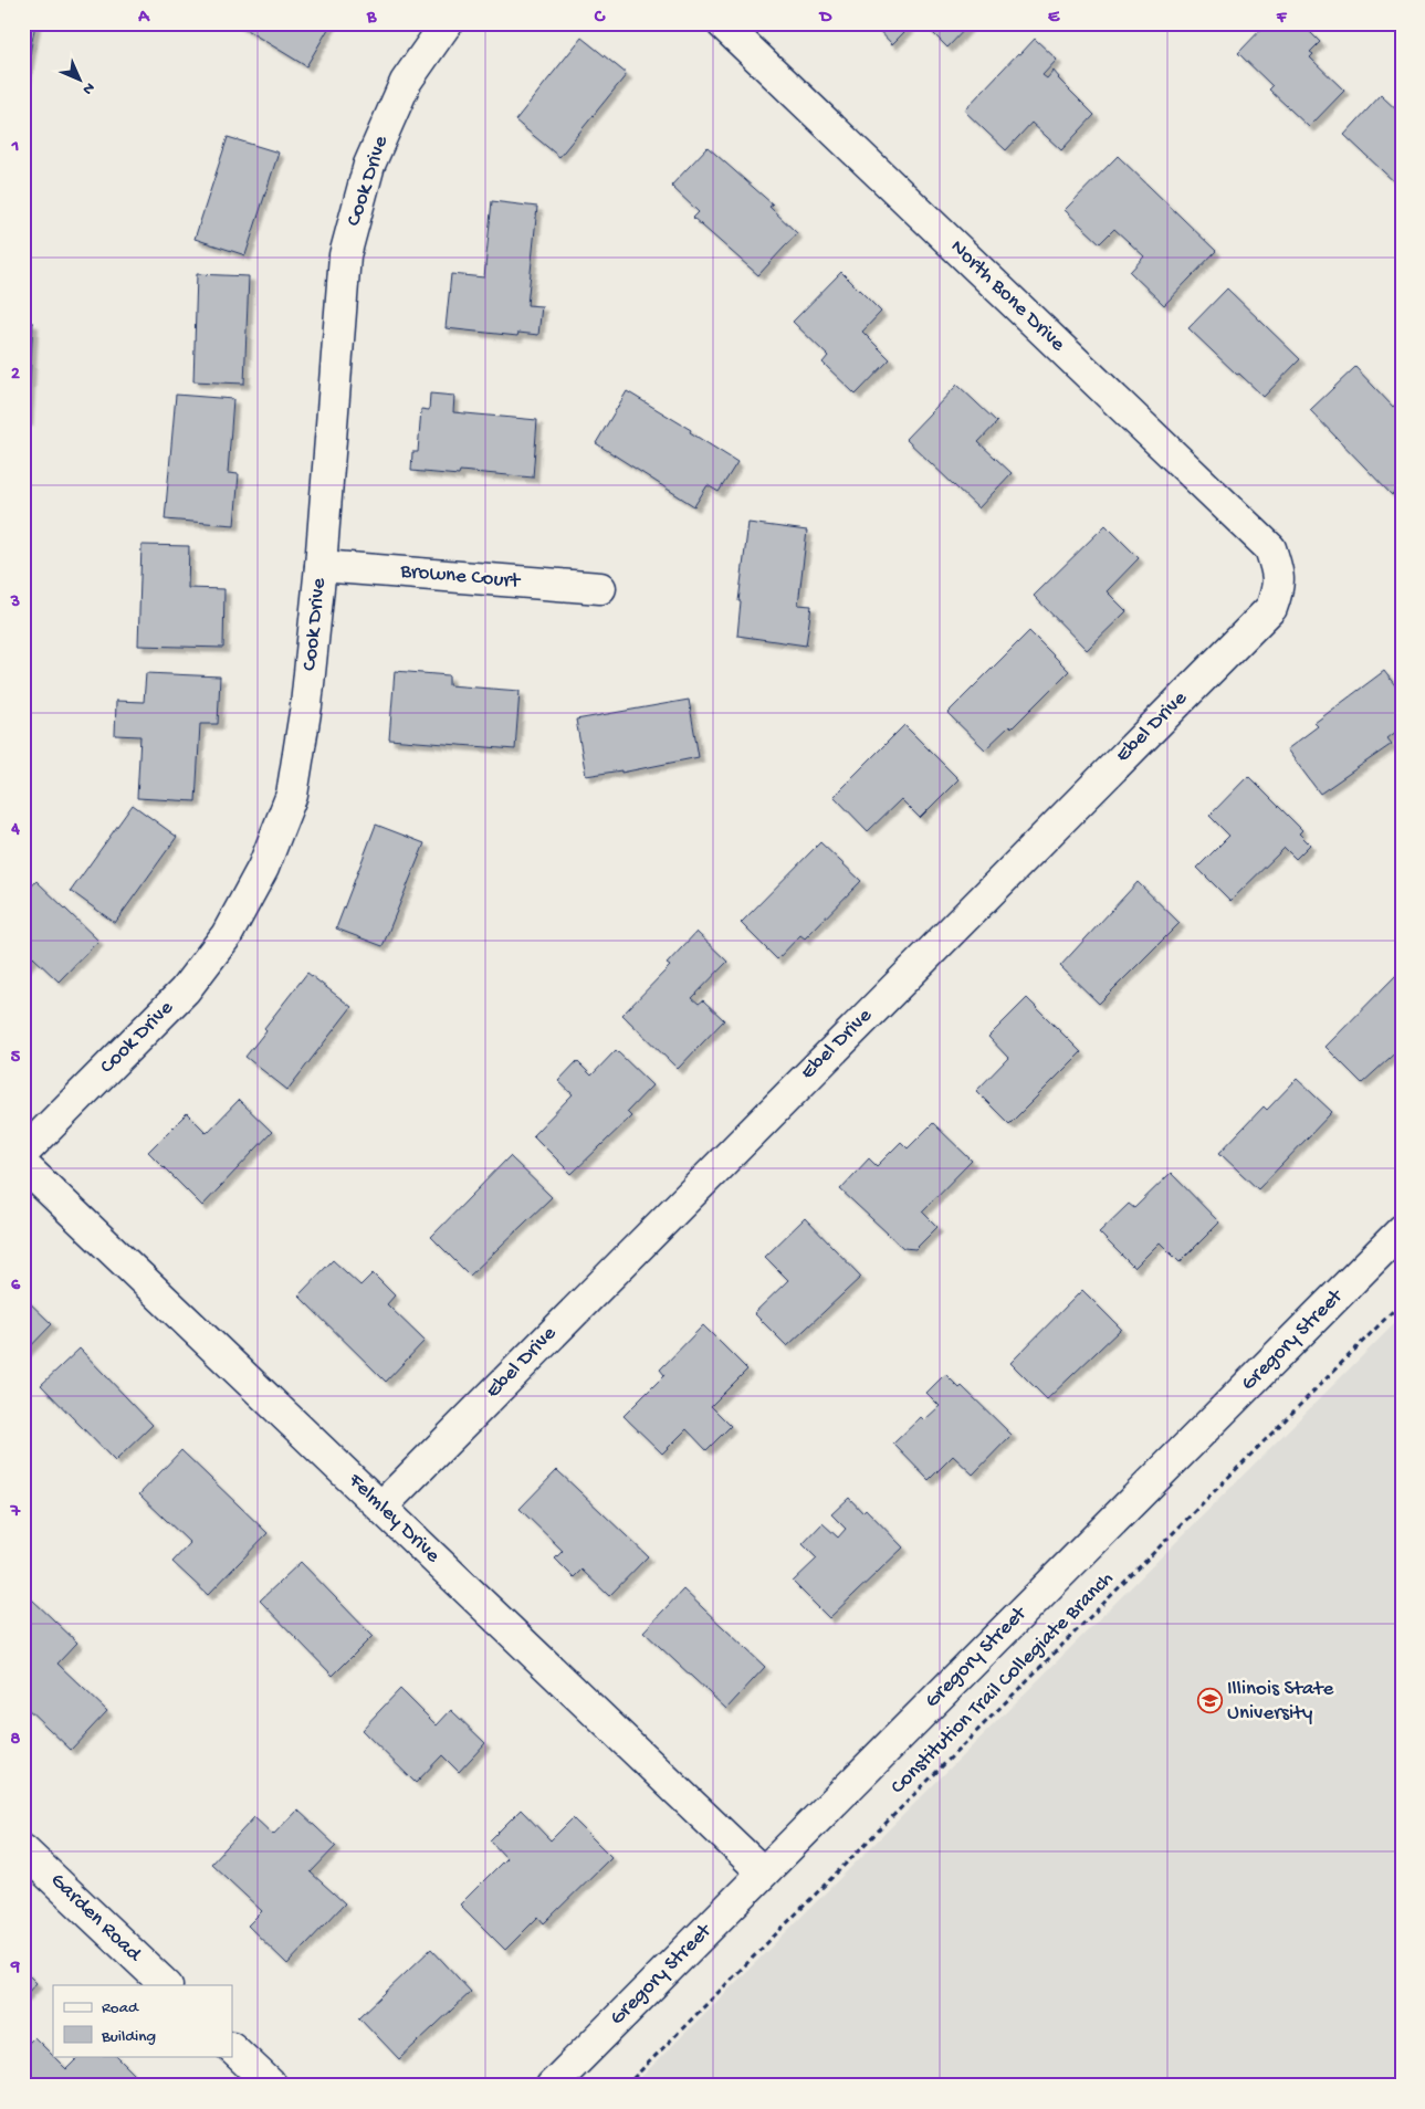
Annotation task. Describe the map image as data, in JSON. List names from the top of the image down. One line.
{"streets":{"street":["Cook Drive","North Bone Drive","Browne Court","Ebel Drive","Gregory Street","Felmley Drive","Garden Road"],"path":["Constitution Trail Collegiate Branch"]},"crossings":[["Cook Drive","Browne Court"],["North Bone Drive","Ebel Drive"],["Ebel Drive","Felmley Drive"],["Gregory Street","Felmley Drive"]],"places":{"school or university":["Illinois State University"]},"legend":["Road","Building"],"north":"bottom right","grid":{"columns":["A","B","C","D","E","F"],"rows":["1","2","3","4","5","6","7","8","9"]}}
